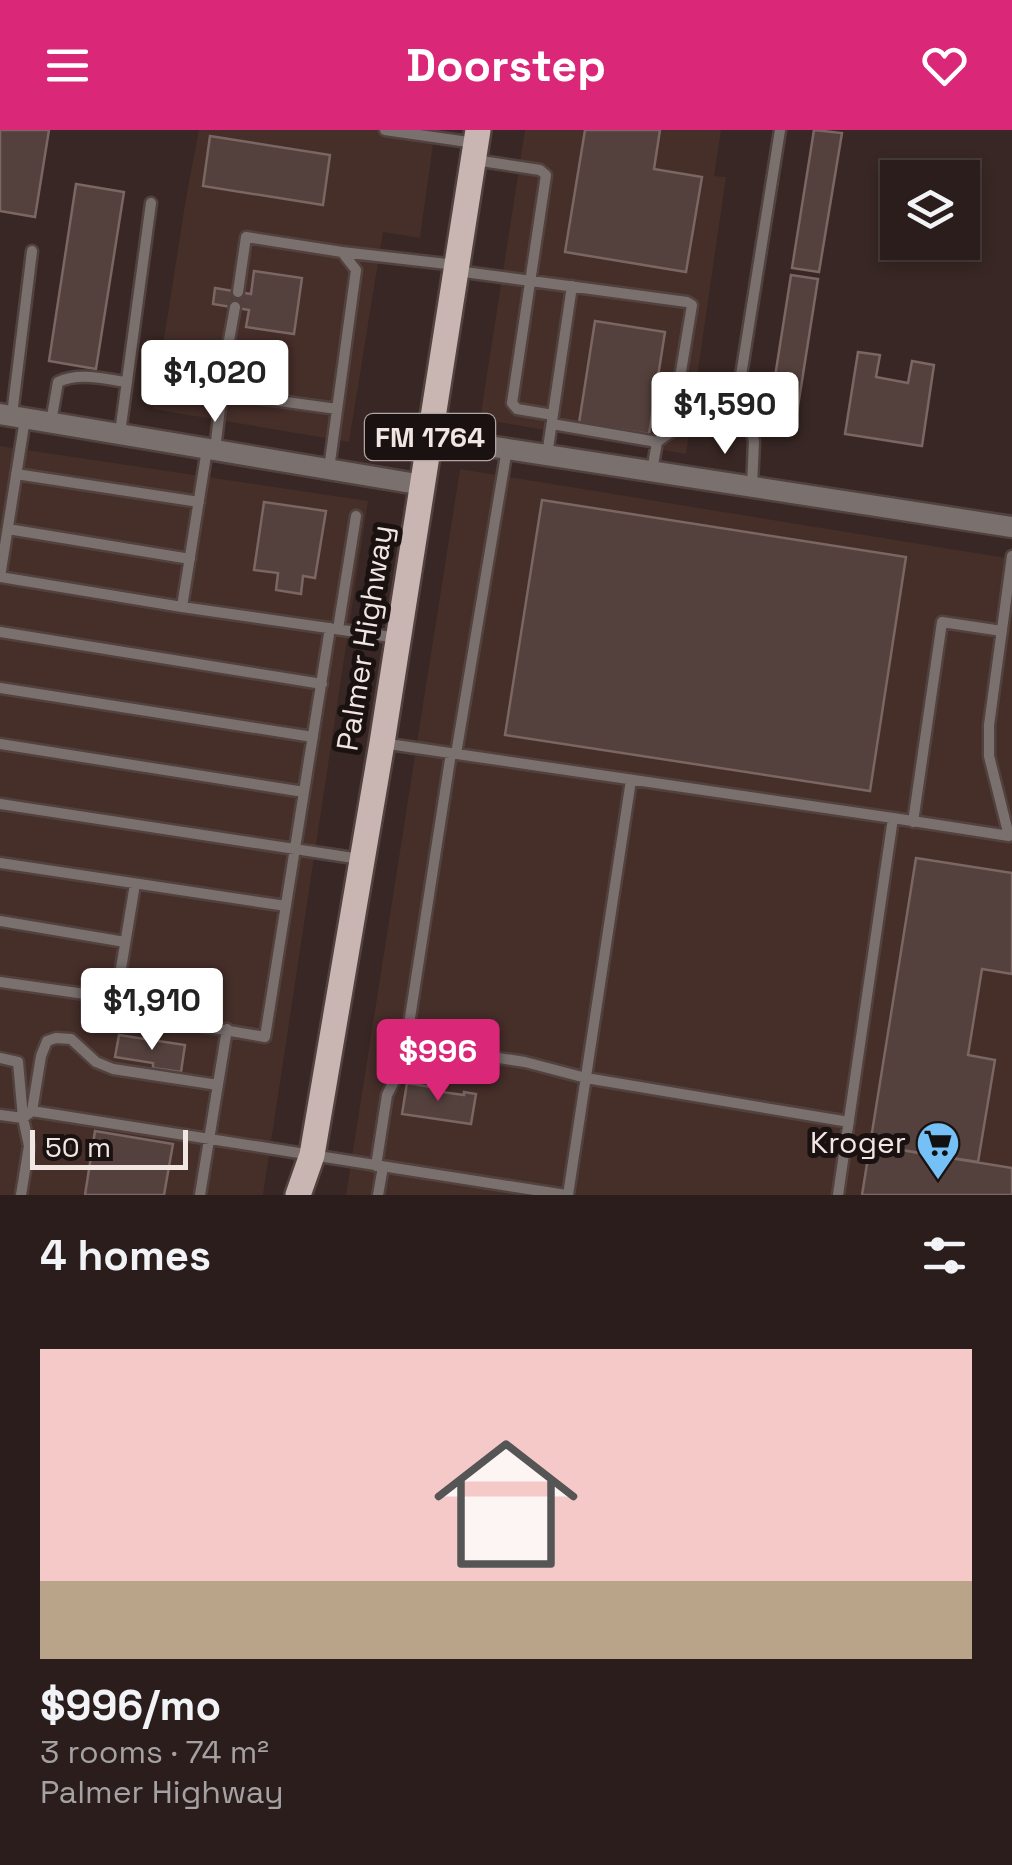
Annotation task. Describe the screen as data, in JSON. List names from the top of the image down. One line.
{"streets":{"main road":["FM 1764","Palmer Highway"]},"places":{"supermarket":["Kroger"]},"scale_bar":"50 m","page":{"header":"Doorstep","price":["$1,020","$1,590","$1,910","$996"],"scale":"50 m","heading":"4 homes","list":[{"name":"$996/mo","note":"3 rooms · 74 m² · Palmer Highway"}]}}
